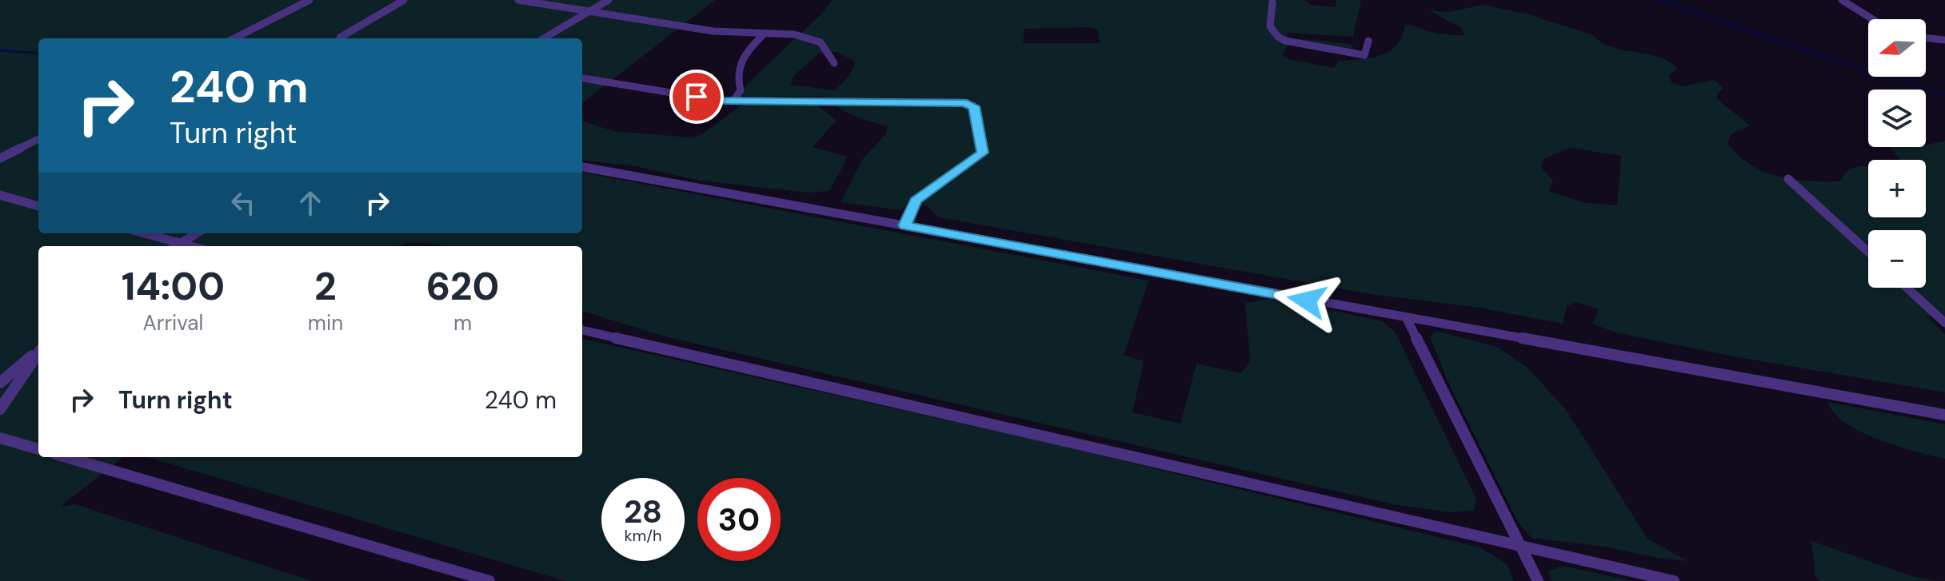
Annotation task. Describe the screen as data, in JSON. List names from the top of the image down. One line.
{"north":"left","page":{"map_buttons":["+","−"],"turn":["240 m","Turn right"],"eta":["14:00","Arrival","2","min","620","m"],"list":[{"name":"Turn right","value":"240 m"}],"speed":"28 km/h","limit":"30"}}
